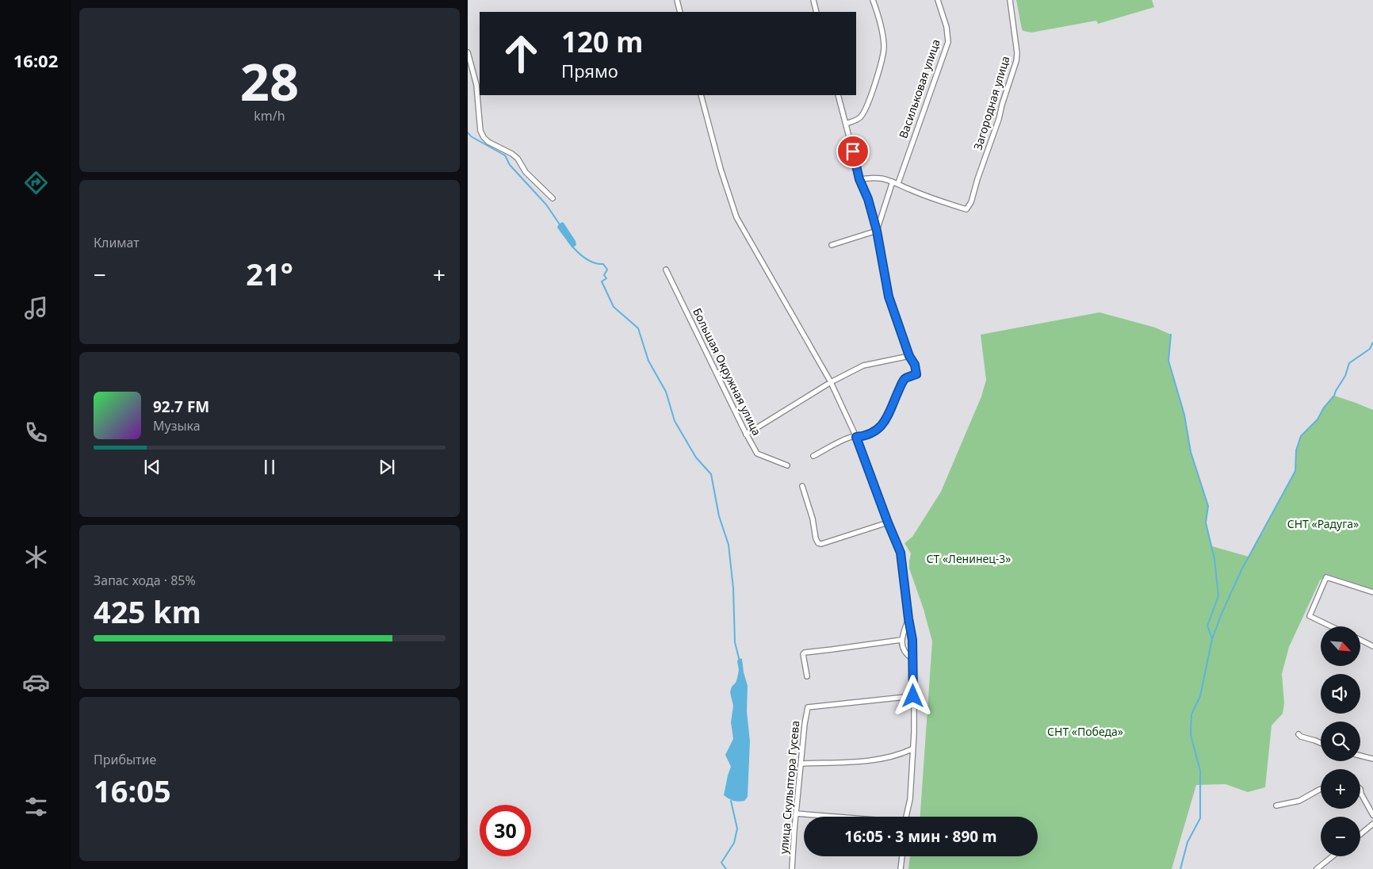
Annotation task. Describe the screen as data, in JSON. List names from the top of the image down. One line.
{"streets":{"street":["Васильковая улица","Загородная улица","Большая Окружная улица","улица Скульптора Гусева"]},"crossings":[["Васильковая улица","Загородная улица"]],"parks":["СНТ «Радуга»","СТ «Ленинец-3»","СНТ «Победа»"],"north":"bottom right","page":{"tabs":"16:02","tile":[["28","km/h"],"Климат",["Запас хода · 85%","425 km"],["Прибытие","16:05"]],"turn":["120 m","Прямо"],"heat":["−","21°","+"],"song":["92.7 FM","Музыка"],"map_buttons":["+","−"],"limit":"30","trip":"16:05 · 3 мин · 890 m"}}
